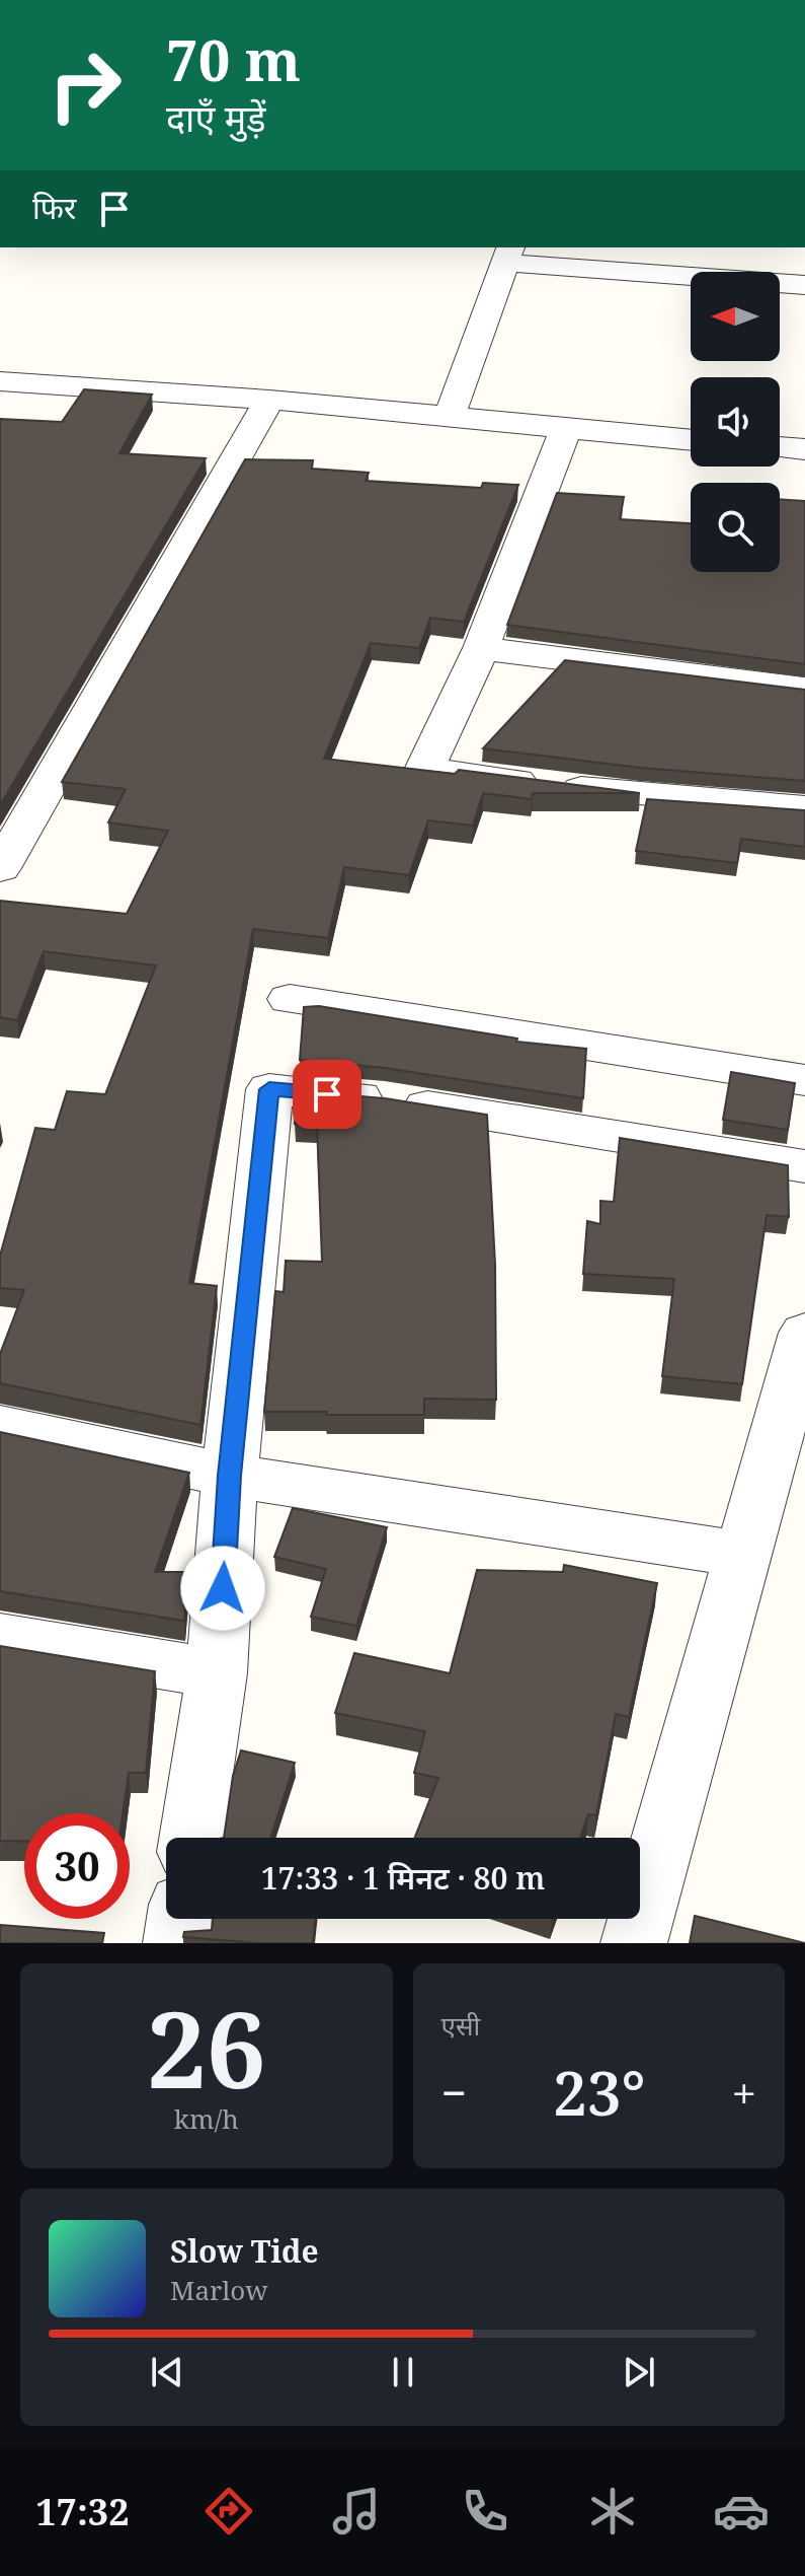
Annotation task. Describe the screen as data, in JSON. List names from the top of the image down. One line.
{"north":"left","page":{"turn":["70 m","दाएँ मुड़ें"],"then":"फिर","limit":"30","trip":"17:33 · 1 मिनट · 80 m","tile":[["26","km/h"],"एसी"],"heat":["−","23°","+"],"song":["Slow Tide","Marlow"],"tabs":"17:32"}}
